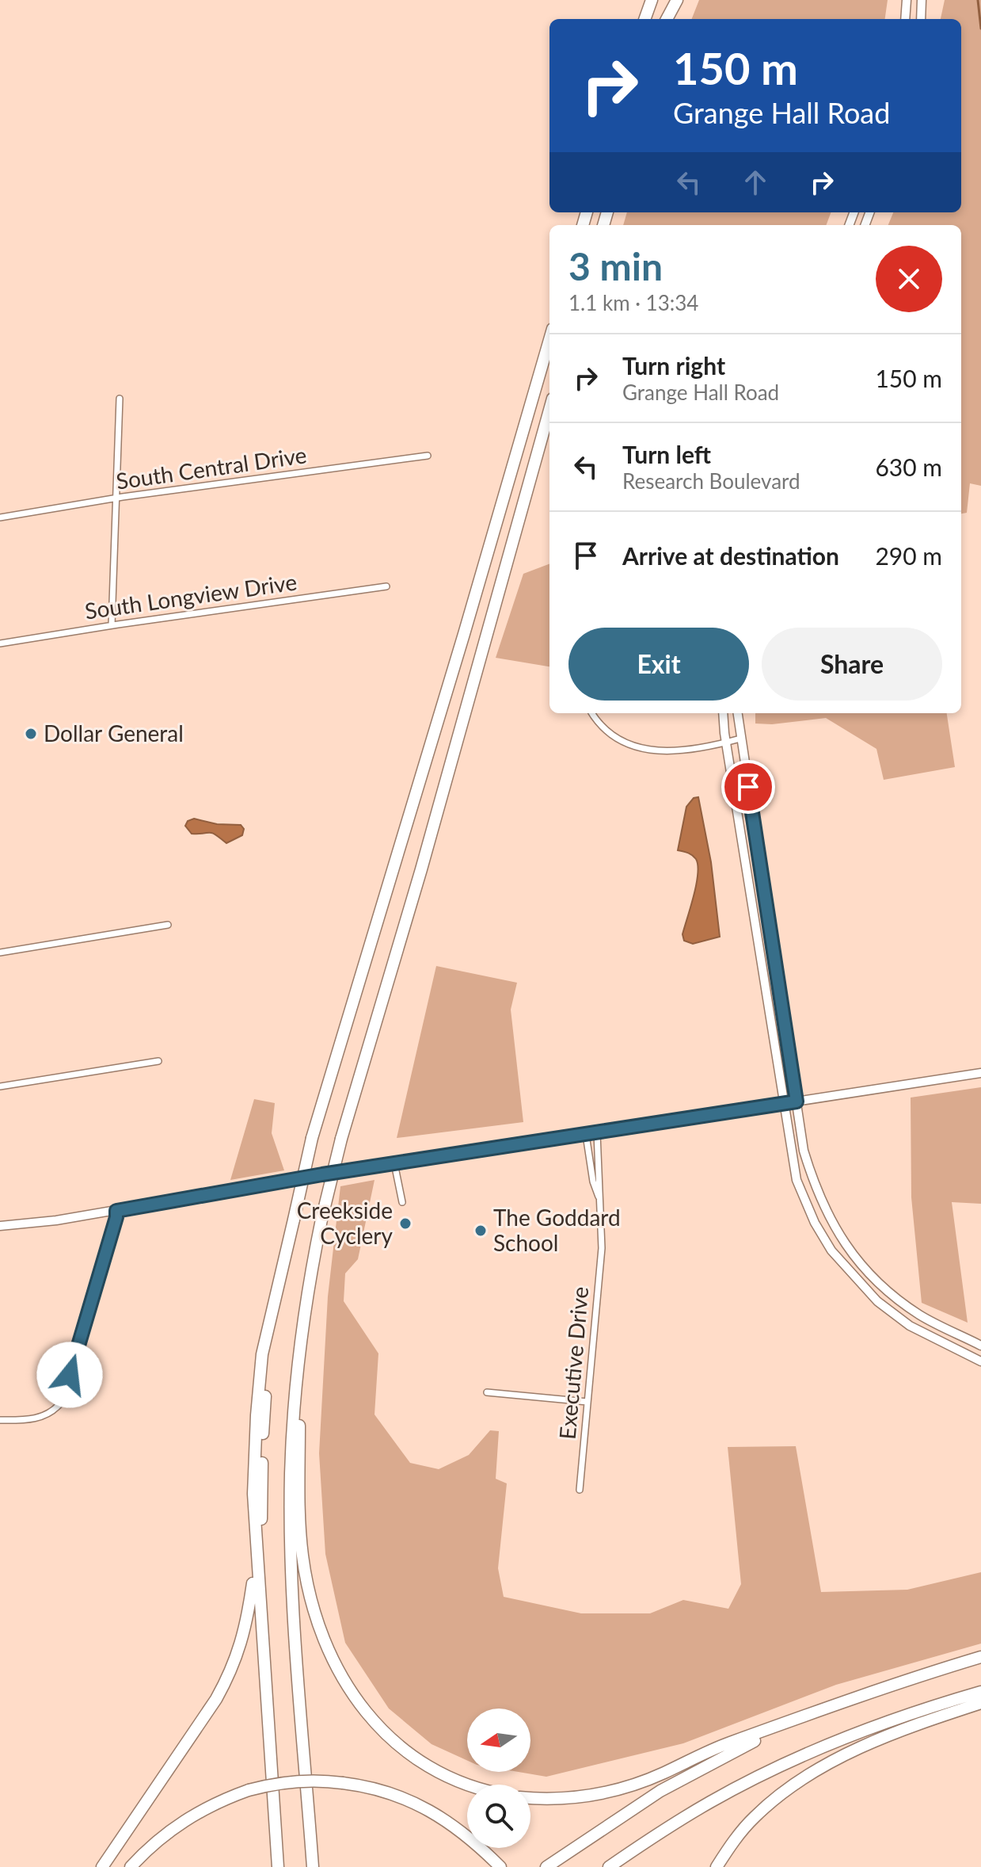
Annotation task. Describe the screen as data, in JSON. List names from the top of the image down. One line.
{"streets":{"street":["South Central Drive","South Longview Drive","Executive Drive"]},"places":["Dollar General","Creekside Cyclery","The Goddard School"],"north":"left","page":{"turn":["150 m","Grange Hall Road"],"heading":["3 min","1.1 km · 13:34"],"list":[{"name":"Turn right","note":"Grange Hall Road","value":"150 m"},{"name":"Turn left","note":"Research Boulevard","value":"630 m"},{"name":"Arrive at destination","value":"290 m"}],"buttons":["Exit","Share"]}}
